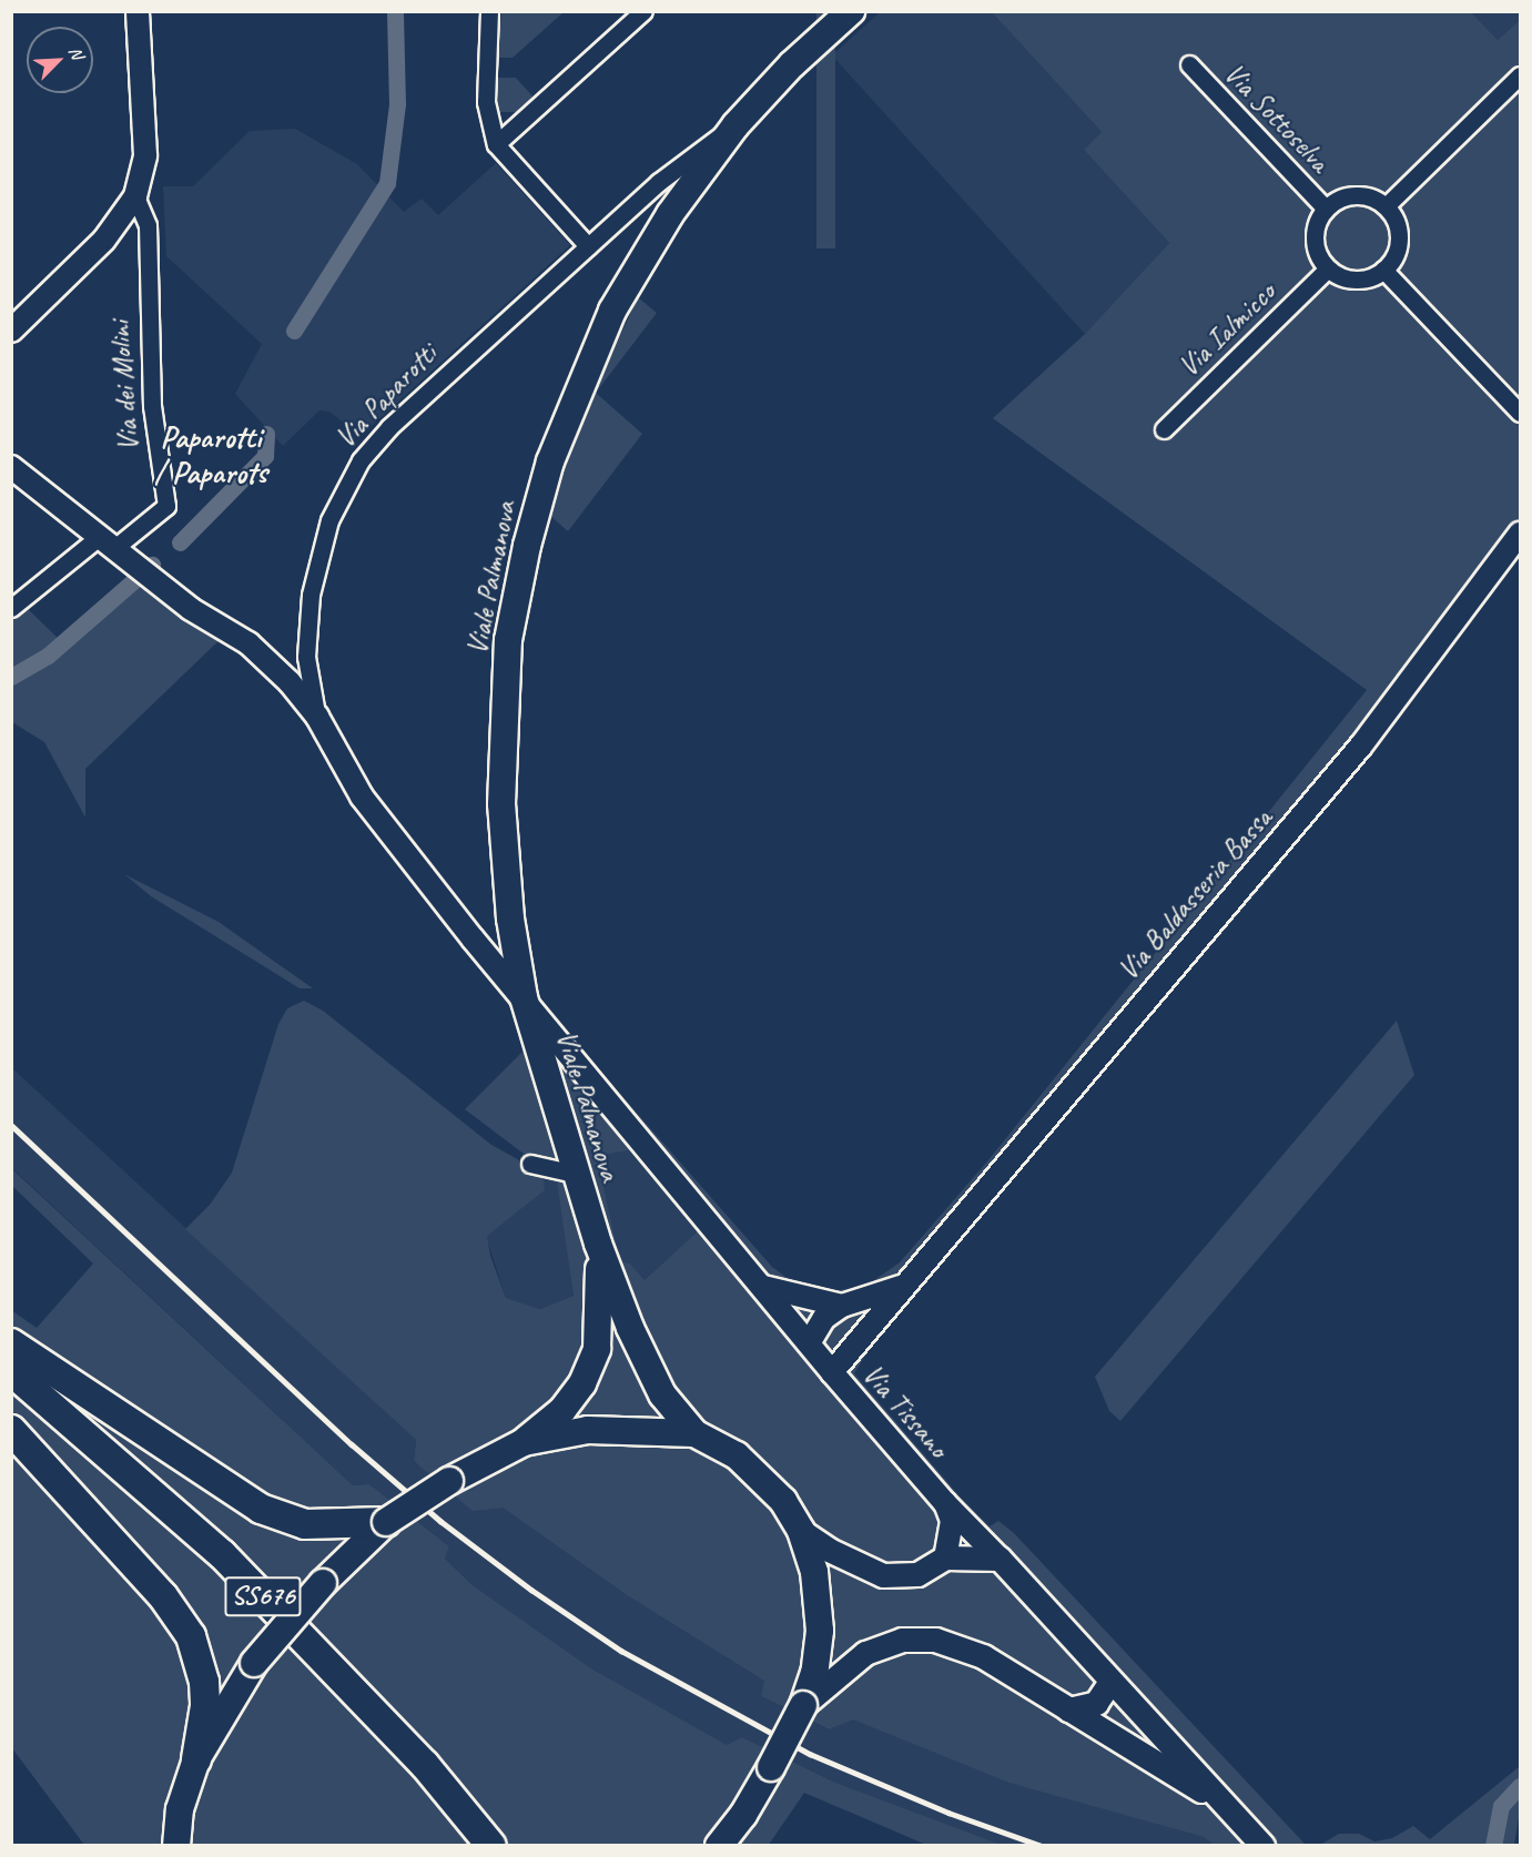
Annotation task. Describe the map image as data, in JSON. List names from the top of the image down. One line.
{"streets":{"highway":["SS676"],"main road":["Viale Palmanova","Via Tissano"],"street":["Via Sottoselva","Via Ialmicco","Via dei Molini","Via Paparotti","Via Baldasseria Bassa"]},"crossings":[["Via Sottoselva","Via Ialmicco"],["Via Paparotti","Viale Palmanova"],["Via Paparotti","Via Tissano"],["Viale Palmanova","Via Tissano"],["Via Baldasseria Bassa","Via Tissano"]],"districts":["Paparotti / Paparots"],"north":"top right"}
